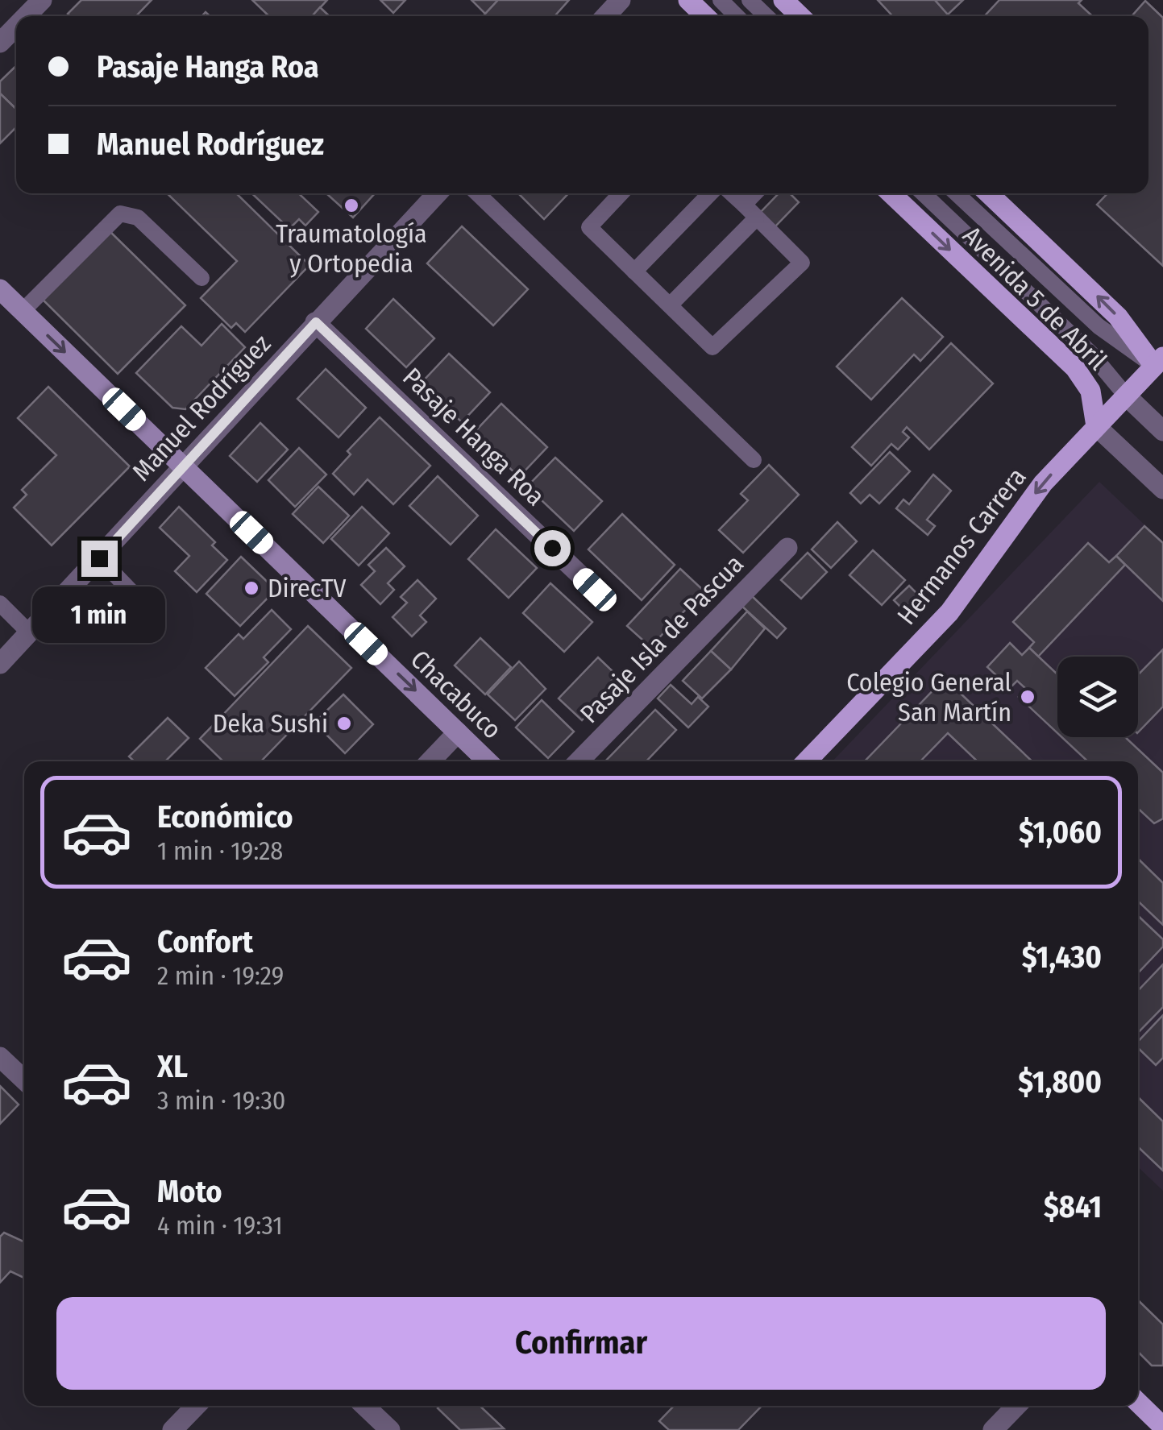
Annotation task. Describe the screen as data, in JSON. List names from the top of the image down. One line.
{"streets":{"main road":["Avenida 5 de Abril","Hermanos Carrera","Chacabuco"],"street":["Manuel Rodríguez","Pasaje Hanga Roa","Pasaje Isla de Pascua"]},"crossings":[["Avenida 5 de Abril","Hermanos Carrera"],["Manuel Rodríguez","Pasaje Hanga Roa"],["Manuel Rodríguez","Chacabuco"]],"one_way":["Hermanos Carrera","Chacabuco"],"places":["Traumatología y Ortopedia","DirecTV","Colegio General San Martín","Deka Sushi"],"page":{"banner":["Pasaje Hanga Roa","Manuel Rodríguez"],"bubble":"1 min","list":[{"name":"Económico","note":"1 min · 19:28","value":"$1,060"},{"name":"Confort","note":"2 min · 19:29","value":"$1,430"},{"name":"XL","note":"3 min · 19:30","value":"$1,800"},{"name":"Moto","note":"4 min · 19:31","value":"$841"}],"buttons":"Confirmar"}}
